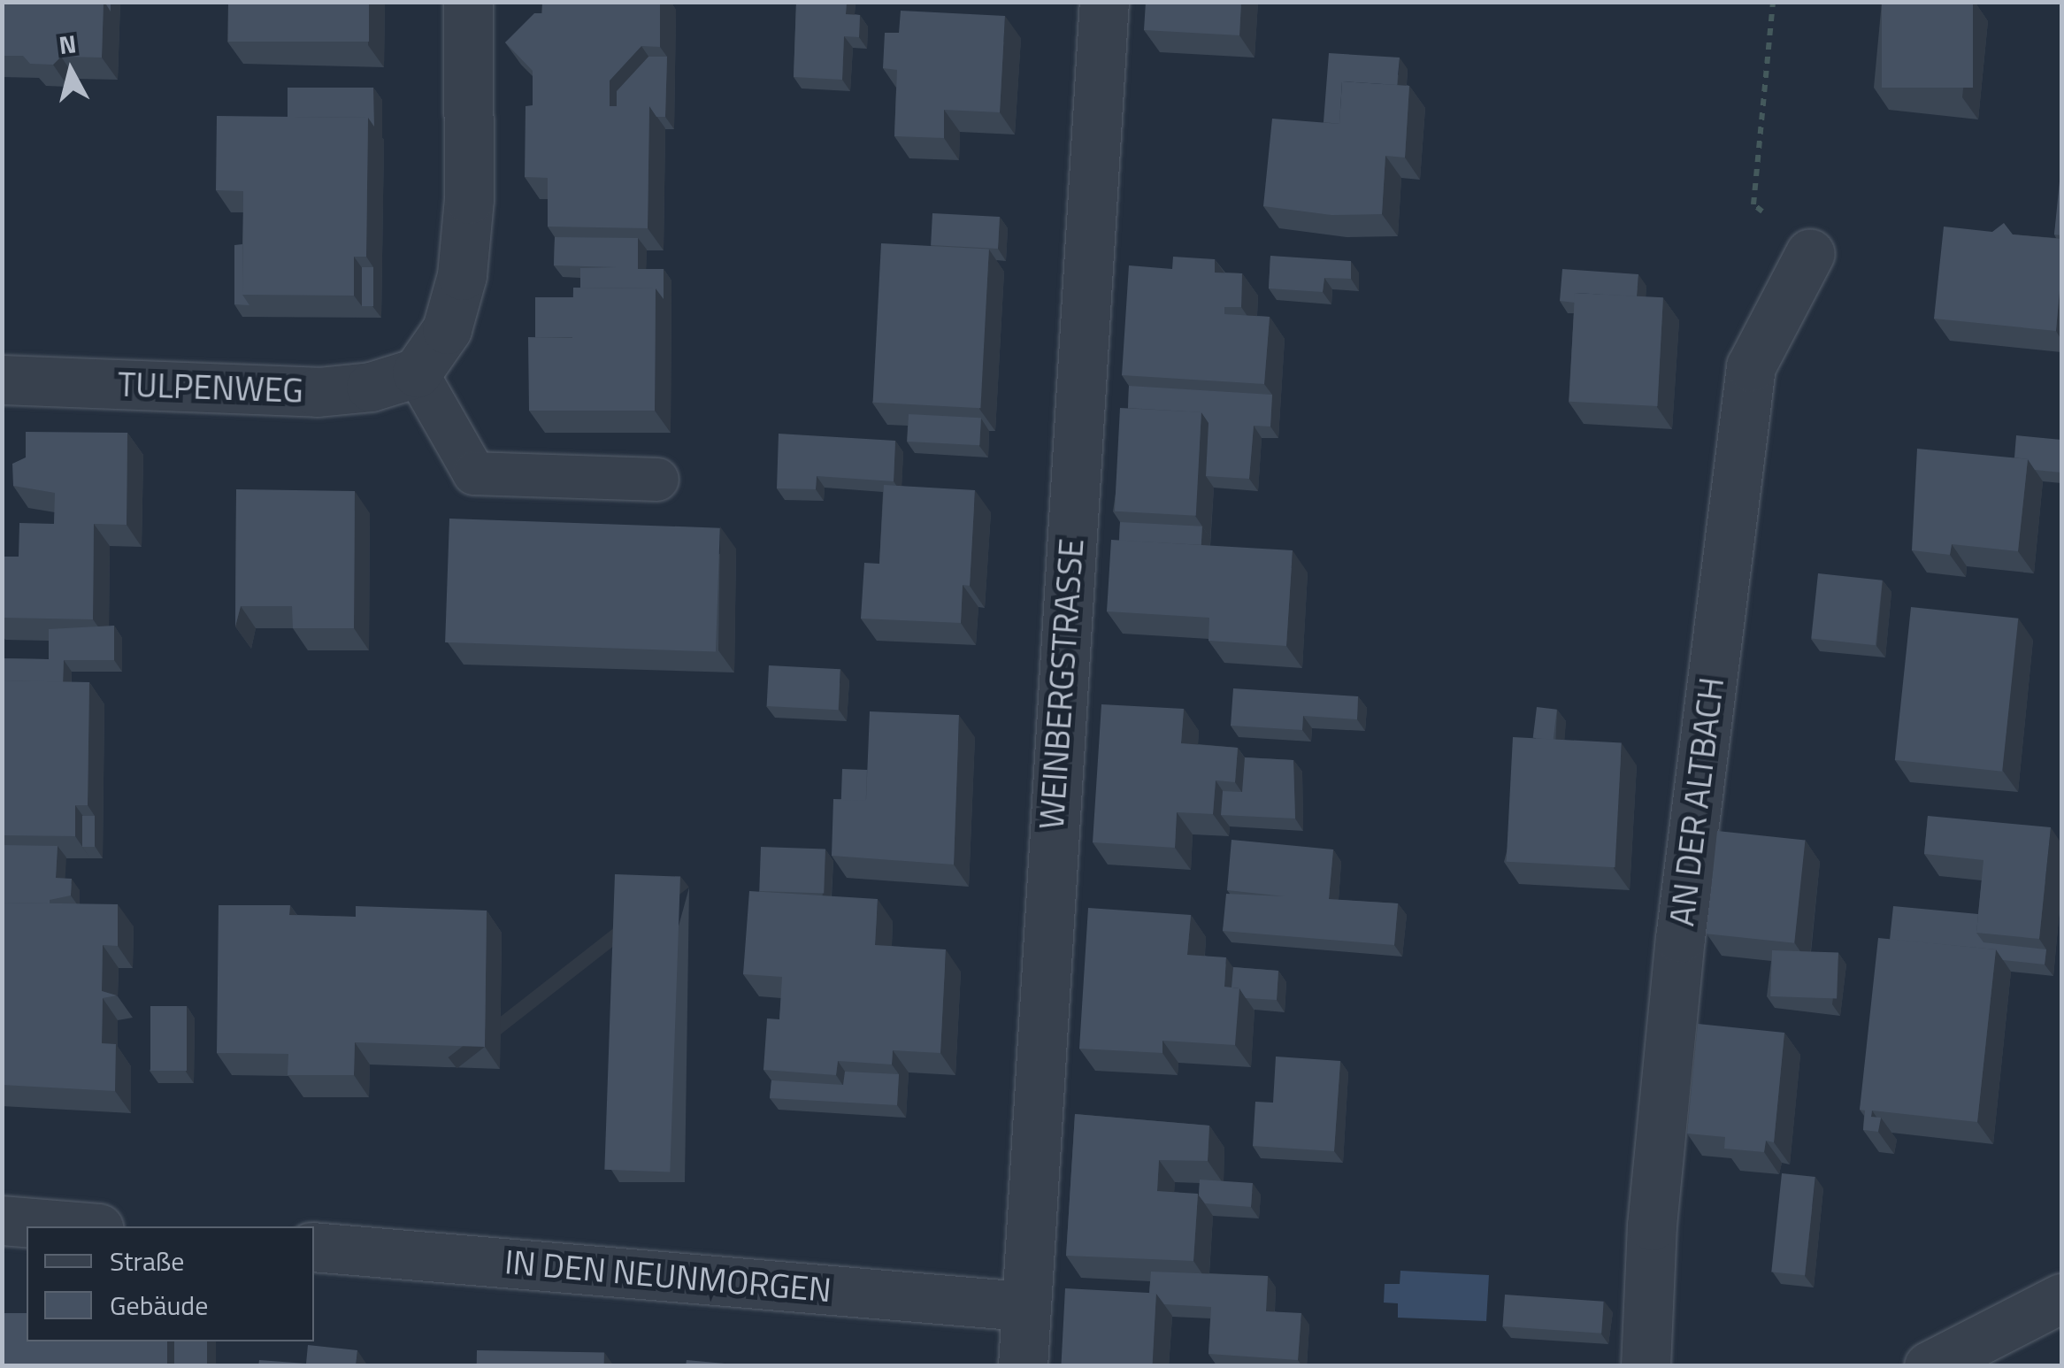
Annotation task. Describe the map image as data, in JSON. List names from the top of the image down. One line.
{"streets":{"street":["TULPENWEG","WEINBERGSTRASSE","AN DER ALTBACH","IN DEN NEUNMORGEN"]},"crossings":[["WEINBERGSTRASSE","IN DEN NEUNMORGEN"]],"legend":["Straße","Gebäude"],"north":"top"}
